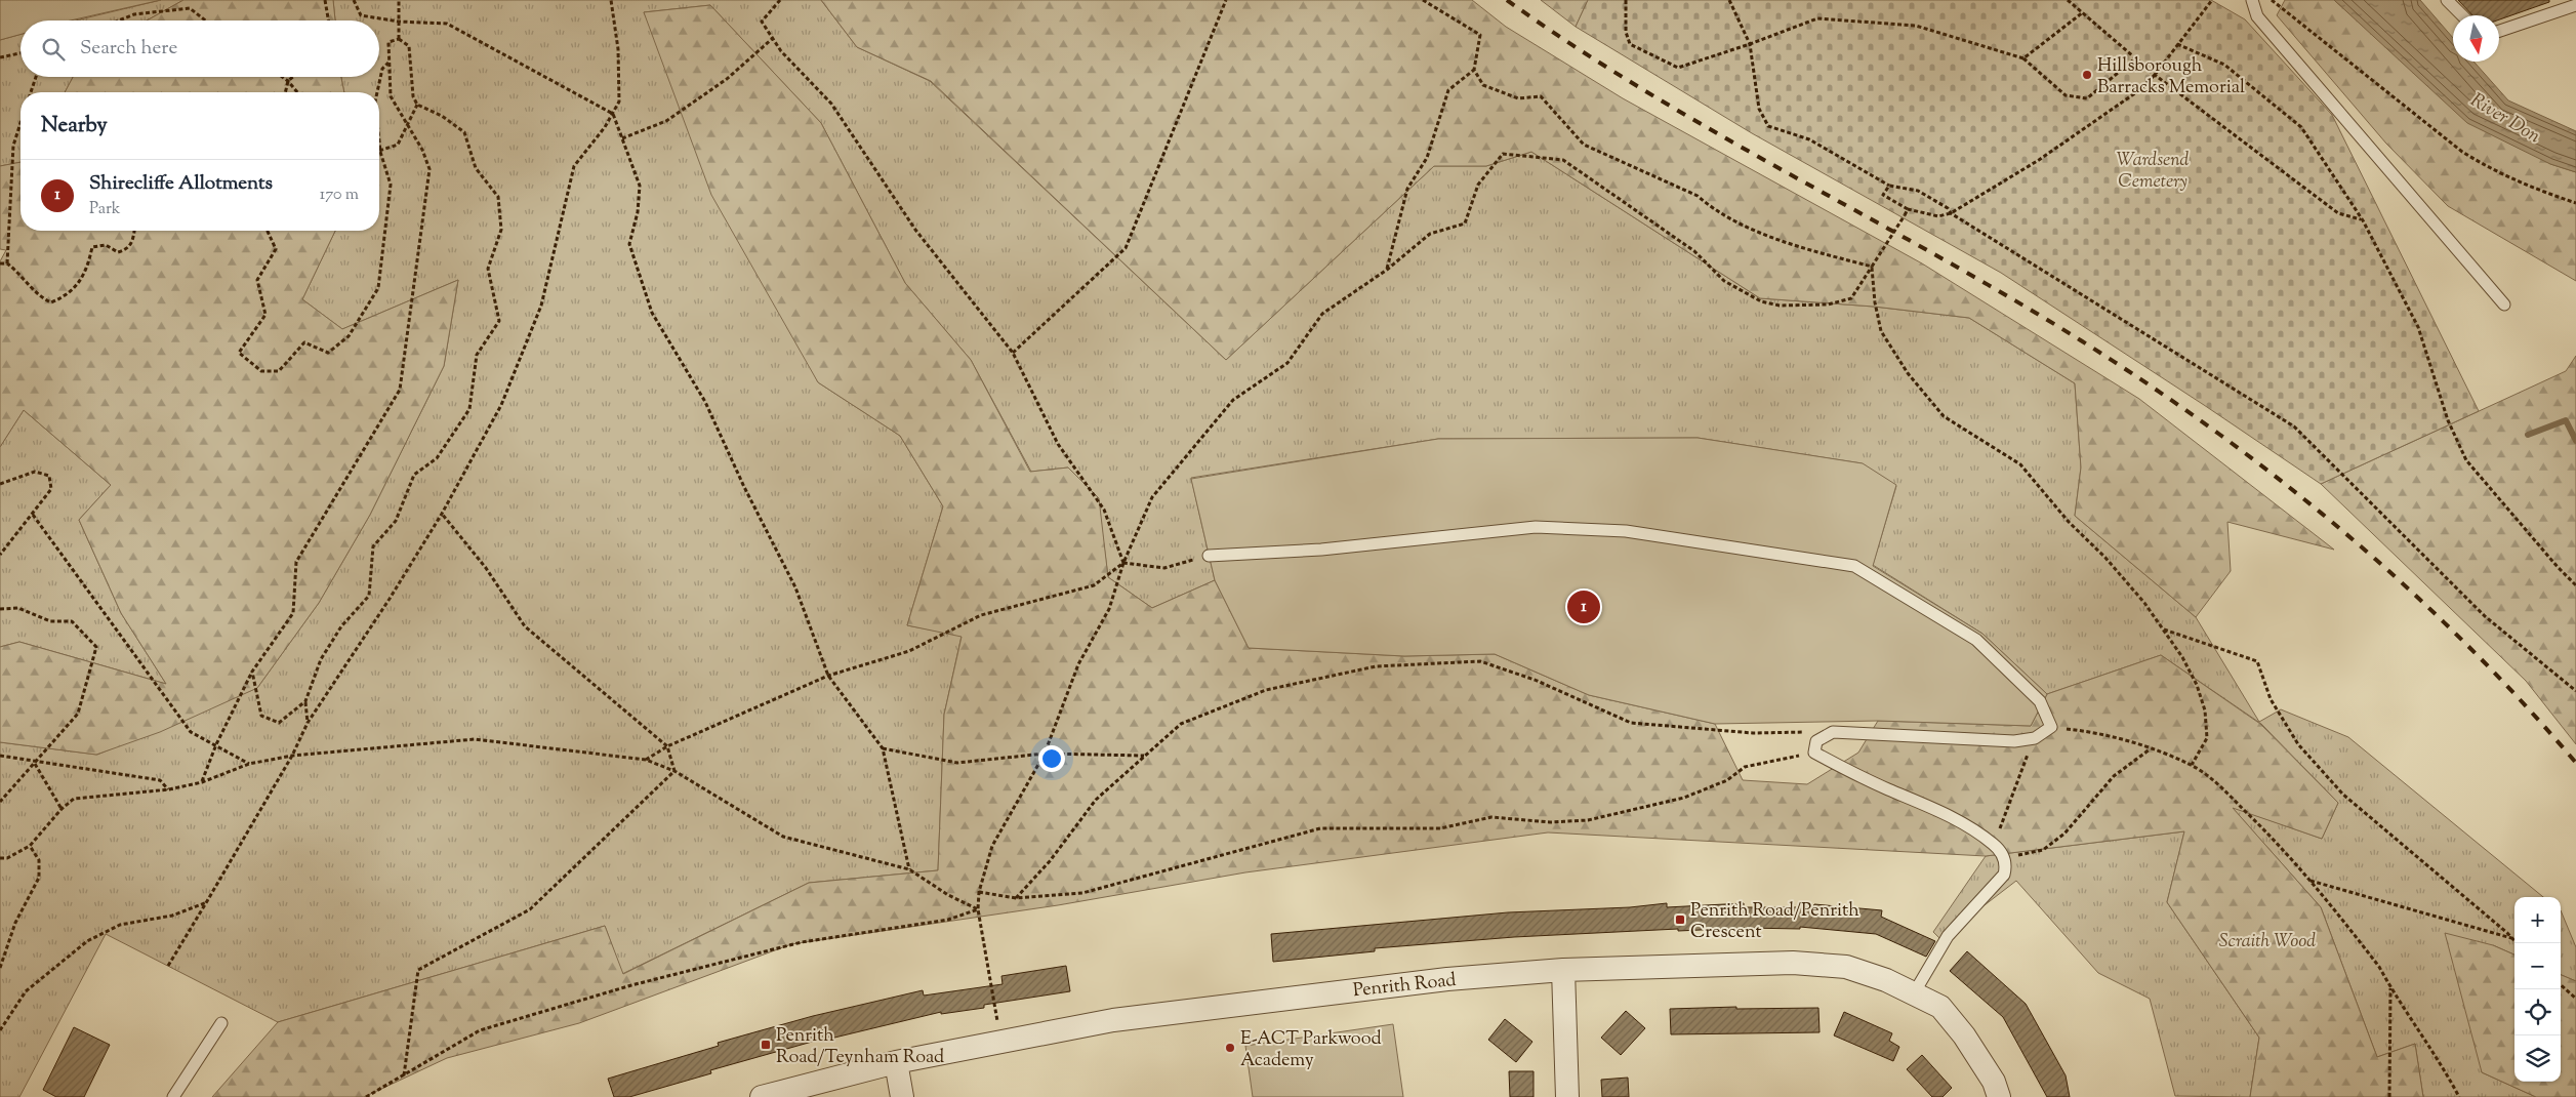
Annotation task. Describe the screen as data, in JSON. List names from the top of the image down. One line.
{"streets":{"street":["Penrith Road"]},"water":["River Don"],"parks":["Wardsend Cemetery","Scraith Wood"],"places":{"other":["Hillsborough Barracks Memorial","E-ACT Parkwood Academy"],"transit":["Penrith Road/Penrith Crescent","Penrith Road/Teynham Road"]},"north":"bottom","page":{"search":"Search here","heading":"Nearby","list":[{"mark":"1","name":"Shirecliffe Allotments","note":"Park","value":"170 m"}],"pins":"1","map_buttons":["+","−"]}}
